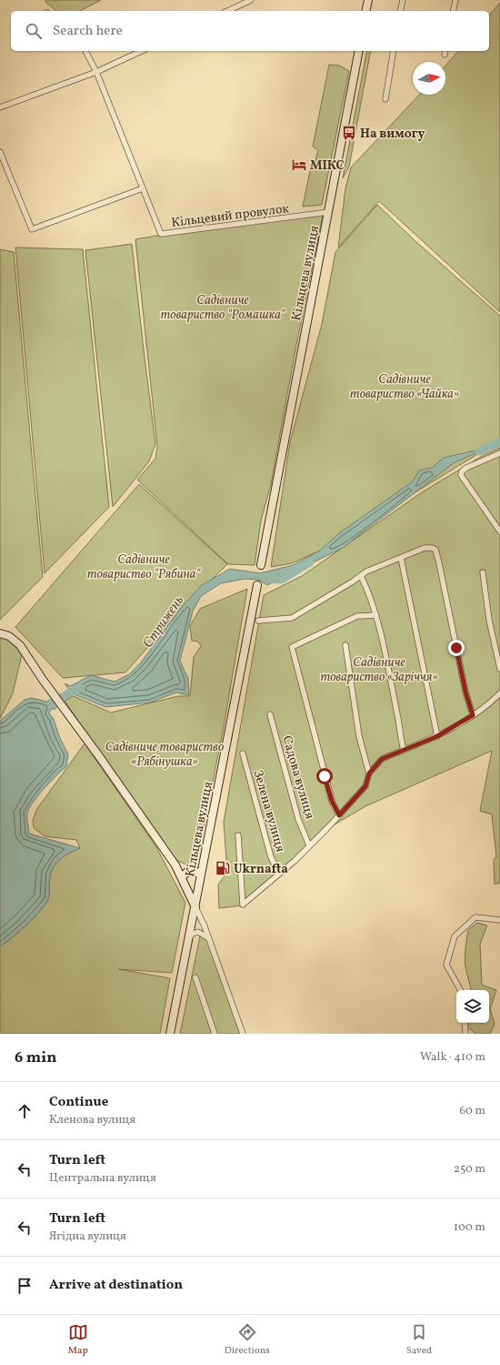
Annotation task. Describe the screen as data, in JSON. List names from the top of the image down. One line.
{"streets":{"main road":["Кільцева вулиця"],"street":["Кільцевий провулок","Садова вулиця","Зелена вулиця"]},"crossings":[["Кільцевий провулок","Кільцева вулиця"]],"water":["Стрижень"],"parks":["Садівниче товариство \"Ромашка\"","Садівниче товариство «Чайка»","Садівниче товариство \"Рябина\"","Садівниче товариство «Заріччя»","Садівниче товариство «Рябінушка»"],"places":{"bus stop":["На вимогу"],"hotel":["МІКС"],"fuel station":["Ukrnafta"]},"north":"right","page":{"search":"Search here","heading":["6 min","Walk · 410 m"],"list":[["Continue","Кленова вулиця","60 m"],["Turn left","Центральна вулиця","250 m"],["Turn left","Ягідна вулиця","100 m"],"Arrive at destination"],"nav":["Map","Directions","Saved"]}}
